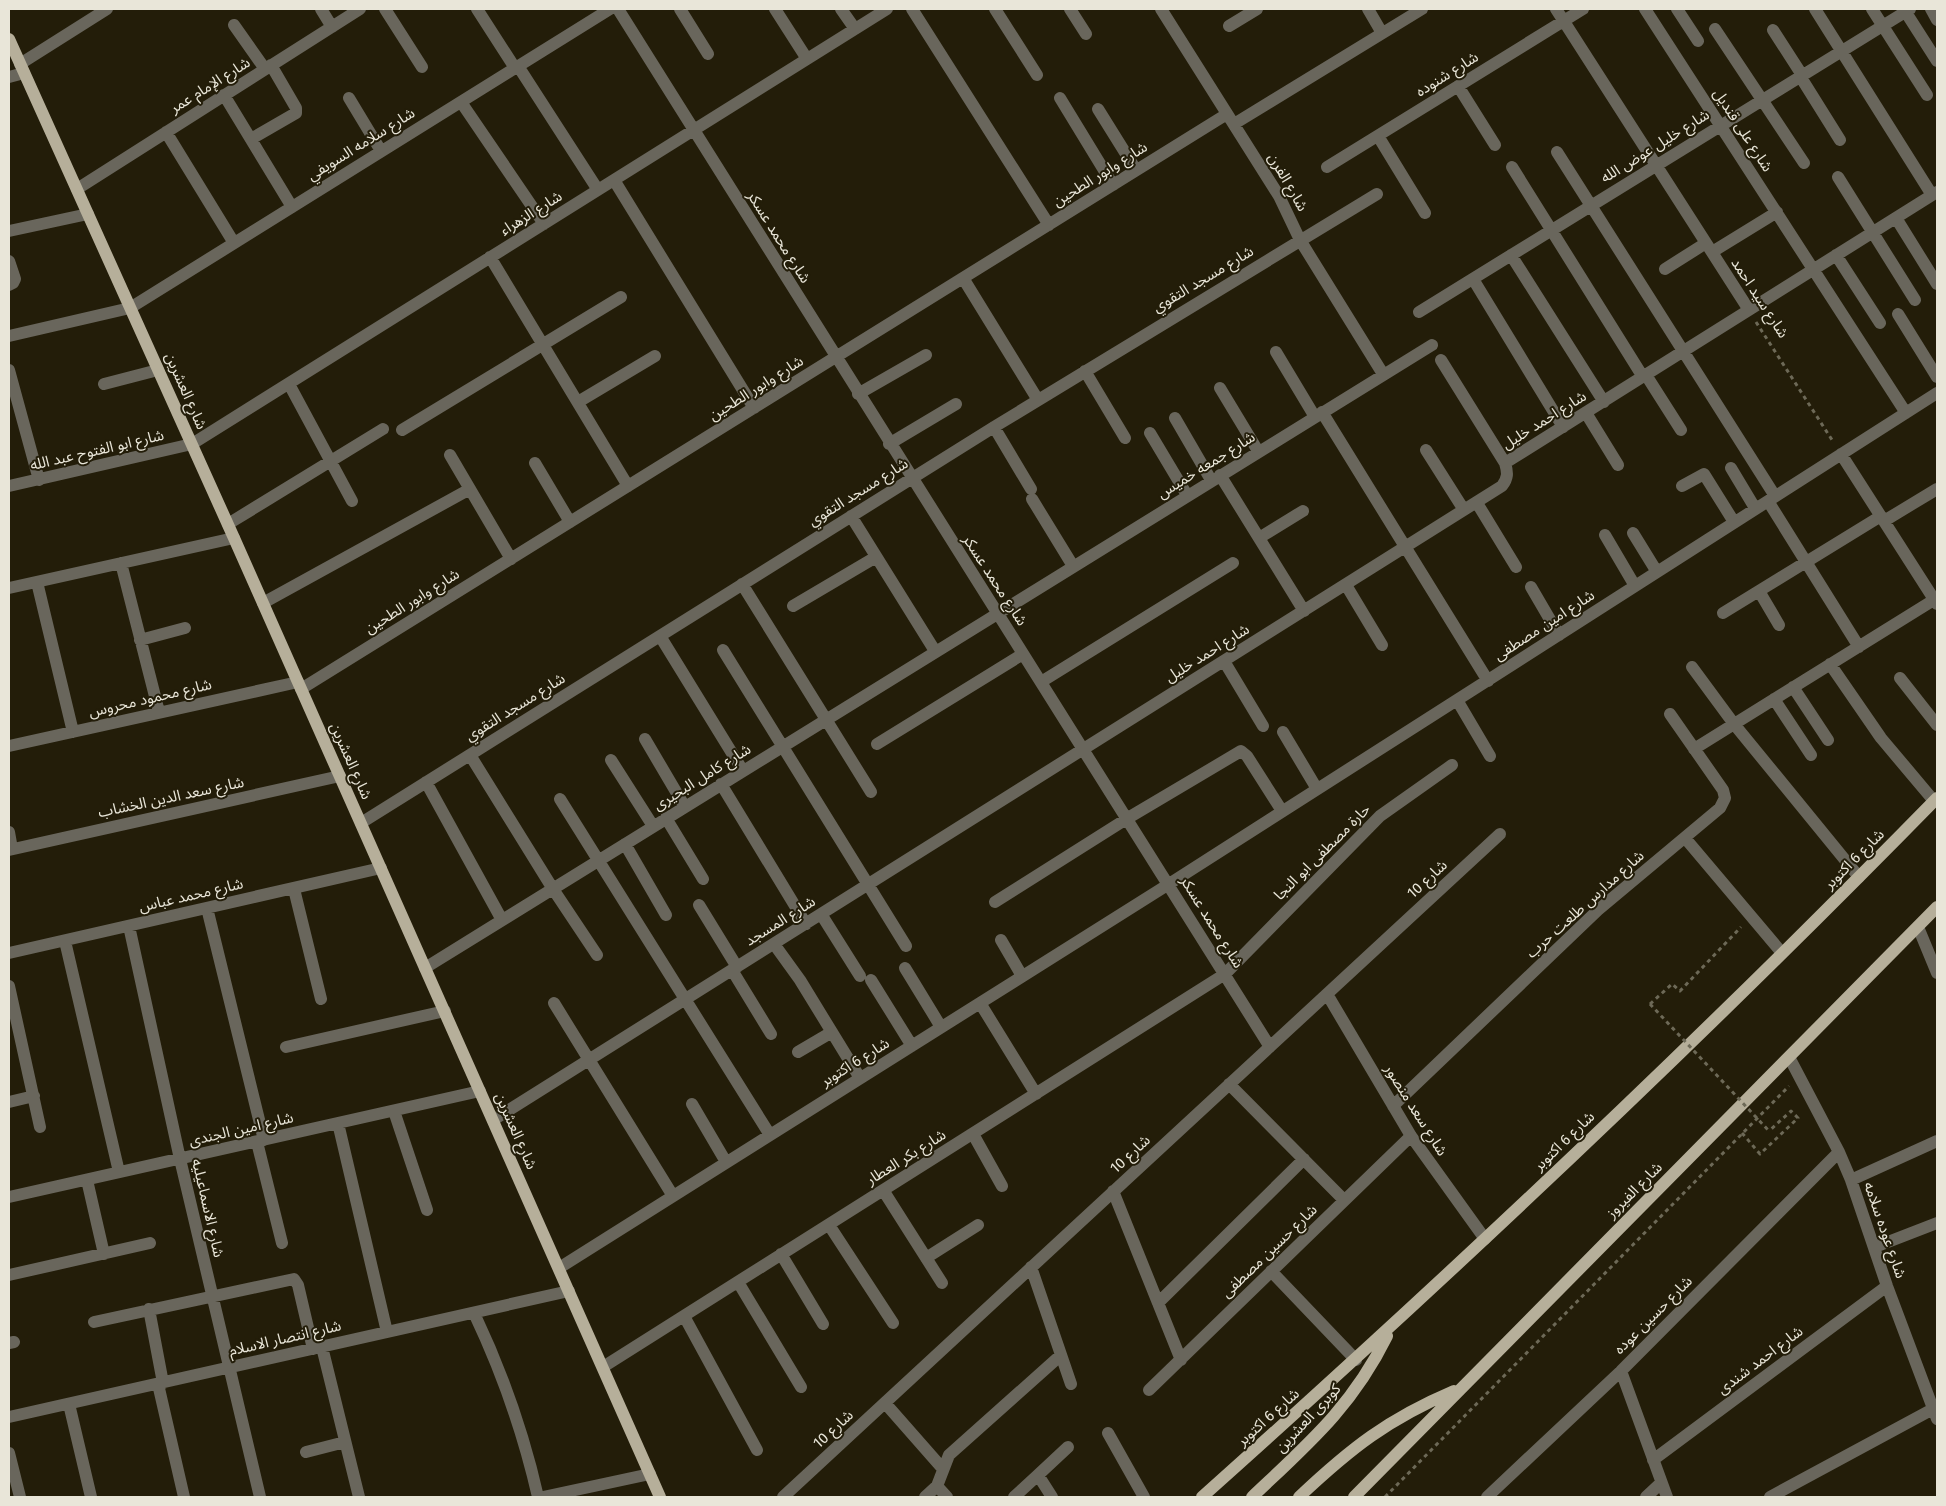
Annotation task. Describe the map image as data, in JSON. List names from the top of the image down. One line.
{"streets":{"main road":["شارع العشرين","شارع 6 اكتوبر","شارع الفيروز","كوبرى العشرين"],"street":["شارع شنوده","شارع الإمام عمر","شارع على قنديل","شارع سلامه السويفي","شارع خليل عوض الله","شارع وابور الطحين","شارع الفرن","شارع الزهراء","شارع محمد عسكر","شارع مسجد التقوي","شارع سيد احمد","شارع احمد خليل","شارع ابو الفتوح عبد الله","شارع جمعه خميس","شارع امين مصطفى","شارع محمود محروس","شارع كامل البحيرى","شارع سعد الدين الخشاب","حارة مصطفى ابو النجا","شارع 10","شارع محمد عباس","شارع مدارس طلعت حرب","شارع المسجد","شارع سعد منصور","شارع امين الجندى","شارع بكر العطار","شارع الاسماعيليه","شارع عوده سلامه","شارع حسين مصطفى","شارع حسين عوده","شارع انتصار الاسلام","شارع احمد شندى"]},"crossings":[["شارع شنوده","شارع سيد احمد"],["شارع الإمام عمر","شارع العشرين"],["شارع على قنديل","شارع خليل عوض الله"],["شارع على قنديل","شارع احمد خليل"],["شارع على قنديل","شارع امين مصطفى"],["شارع سلامه السويفي","شارع العشرين"],["شارع خليل عوض الله","شارع سيد احمد"],["شارع وابور الطحين","شارع الفرن"],["شارع وابور الطحين","شارع محمد عسكر"],["شارع وابور الطحين","شارع العشرين"],["شارع وابور الطحين","شارع محمود محروس"],["شارع الفرن","شارع مسجد التقوي"],["شارع الفرن","شارع جمعه خميس"],["شارع الزهراء","شارع محمد عسكر"],["شارع الزهراء","شارع العشرين"],["شارع الزهراء","شارع ابو الفتوح عبد الله"],["شارع محمد عسكر","شارع مسجد التقوي"],["شارع محمد عسكر","شارع احمد خليل"],["شارع محمد عسكر","شارع جمعه خميس"],["شارع محمد عسكر","شارع امين مصطفى"],["شارع محمد عسكر","شارع كامل البحيرى"],["شارع محمد عسكر","حارة مصطفى ابو النجا"],["شارع محمد عسكر","شارع 6 اكتوبر"],["شارع محمد عسكر","شارع 10"],["شارع محمد عسكر","شارع المسجد"],["شارع محمد عسكر","شارع بكر العطار"],["شارع مسجد التقوي","شارع العشرين"],["شارع سيد احمد","شارع احمد خليل"],["شارع سيد احمد","شارع امين مصطفى"],["شارع العشرين","شارع ابو الفتوح عبد الله"],["شارع العشرين","شارع محمود محروس"],["شارع العشرين","شارع كامل البحيرى"],["شارع العشرين","شارع سعد الدين الخشاب"],["شارع العشرين","شارع 6 اكتوبر"],["شارع العشرين","شارع محمد عباس"],["شارع العشرين","شارع المسجد"],["شارع العشرين","شارع امين الجندى"],["شارع العشرين","شارع بكر العطار"],["شارع العشرين","شارع انتصار الاسلام"],["شارع احمد خليل","شارع المسجد"],["شارع جمعه خميس","شارع كامل البحيرى"],["شارع امين مصطفى","شارع 6 اكتوبر"],["حارة مصطفى ابو النجا","شارع بكر العطار"],["شارع 6 اكتوبر","شارع سعد منصور"],["شارع 6 اكتوبر","كوبرى العشرين"],["شارع 10","شارع سعد منصور"],["شارع محمد عباس","شارع الاسماعيليه"],["شارع مدارس طلعت حرب","شارع سعد منصور"],["شارع سعد منصور","شارع حسين مصطفى"],["شارع امين الجندى","شارع الاسماعيليه"],["شارع الفيروز","شارع عوده سلامه"],["شارع الاسماعيليه","شارع انتصار الاسلام"],["شارع عوده سلامه","شارع حسين عوده"],["شارع عوده سلامه","شارع احمد شندى"]]}
